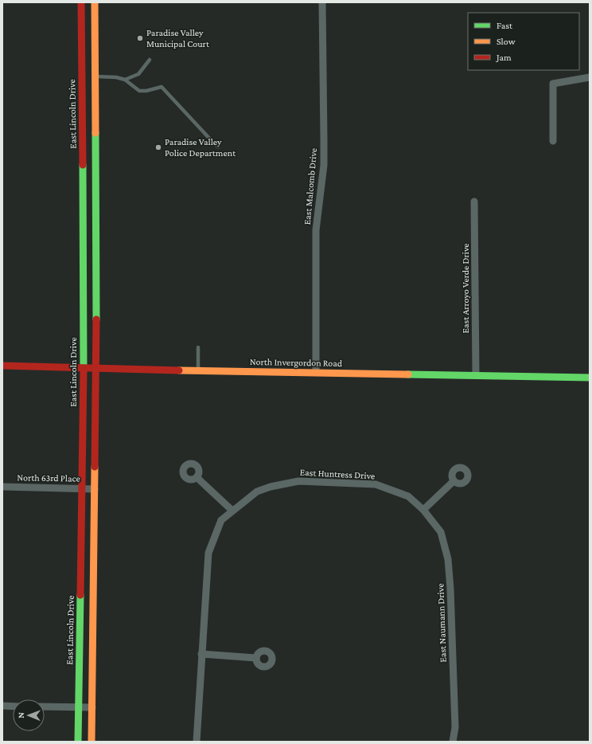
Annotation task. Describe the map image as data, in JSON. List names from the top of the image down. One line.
{"streets":{"main road":["East Lincoln Drive","North Invergordon Road"],"street":["East Malcomb Drive","East Arroyo Verde Drive","East Huntress Drive","North 63rd Place","East Naumann Drive"]},"crossings":[["East Lincoln Drive","North Invergordon Road"],["East Lincoln Drive","North 63rd Place"],["East Malcomb Drive","North Invergordon Road"],["East Arroyo Verde Drive","North Invergordon Road"],["East Huntress Drive","East Naumann Drive"]],"places":["Paradise Valley Municipal Court","Paradise Valley Police Department"],"legend":["Fast","Slow","Jam"],"north":"left"}
